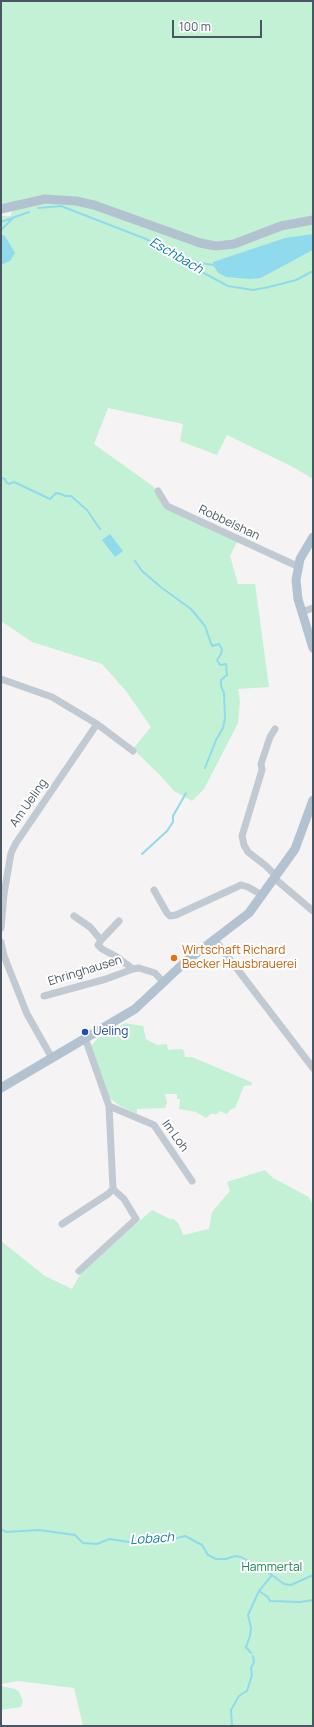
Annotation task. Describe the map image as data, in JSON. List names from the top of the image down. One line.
{"streets":{"street":["Robbelshan","Am Ueling","Ehringhausen","Im Loh"]},"water":["Eschbach","Lobach"],"parks":["Hammertal"],"places":["Wirtschaft Richard Becker Hausbrauerei","Ueling"],"scale_bar":"100 m"}
